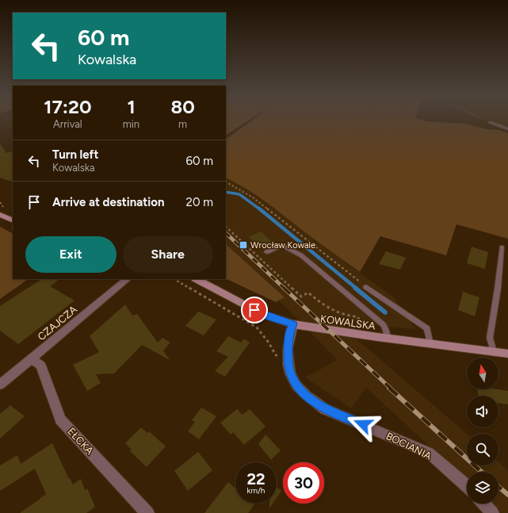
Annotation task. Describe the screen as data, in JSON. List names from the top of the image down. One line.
{"streets":{"street":["KOWALSKA","CZAJCZA","EŁCKA","BOCIANIA"]},"crossings":[["KOWALSKA","BOCIANIA"],["CZAJCZA","EŁCKA"]],"places":{"transit":["Wrocław Kowale"]},"north":"top","page":{"turn":["60 m","Kowalska"],"eta":["17:20","Arrival","1","min","80","m"],"list":[{"name":"Turn left","note":"Kowalska","value":"60 m"},{"name":"Arrive at destination","value":"20 m"}],"buttons":["Exit","Share"],"speed":"22 km/h","limit":"30"}}
